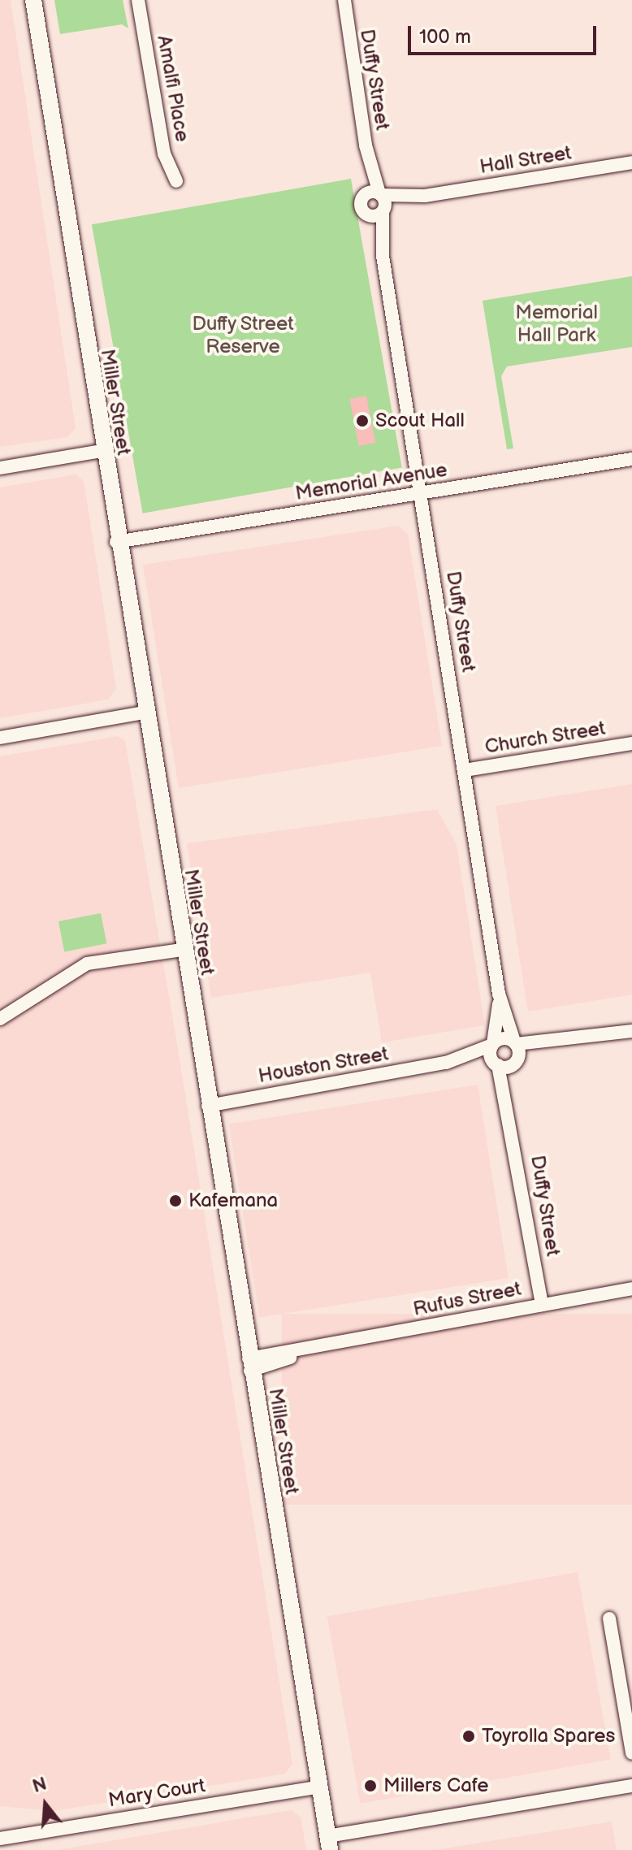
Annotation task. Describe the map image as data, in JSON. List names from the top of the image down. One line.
{"streets":{"street":["Duffy Street","Amalfi Place","Hall Street","Miller Street","Memorial Avenue","Church Street","Houston Street","Rufus Street","Mary Court"]},"crossings":[["Duffy Street","Hall Street"],["Duffy Street","Memorial Avenue"],["Duffy Street","Church Street"],["Duffy Street","Houston Street"],["Duffy Street","Rufus Street"],["Miller Street","Memorial Avenue"],["Miller Street","Houston Street"],["Miller Street","Rufus Street"],["Miller Street","Mary Court"]],"parks":["Memorial Hall Park","Duffy Street Reserve"],"places":["Scout Hall","Kafemana","Toyrolla Spares","Millers Cafe"],"scale_bar":"100 m","north":"top"}
